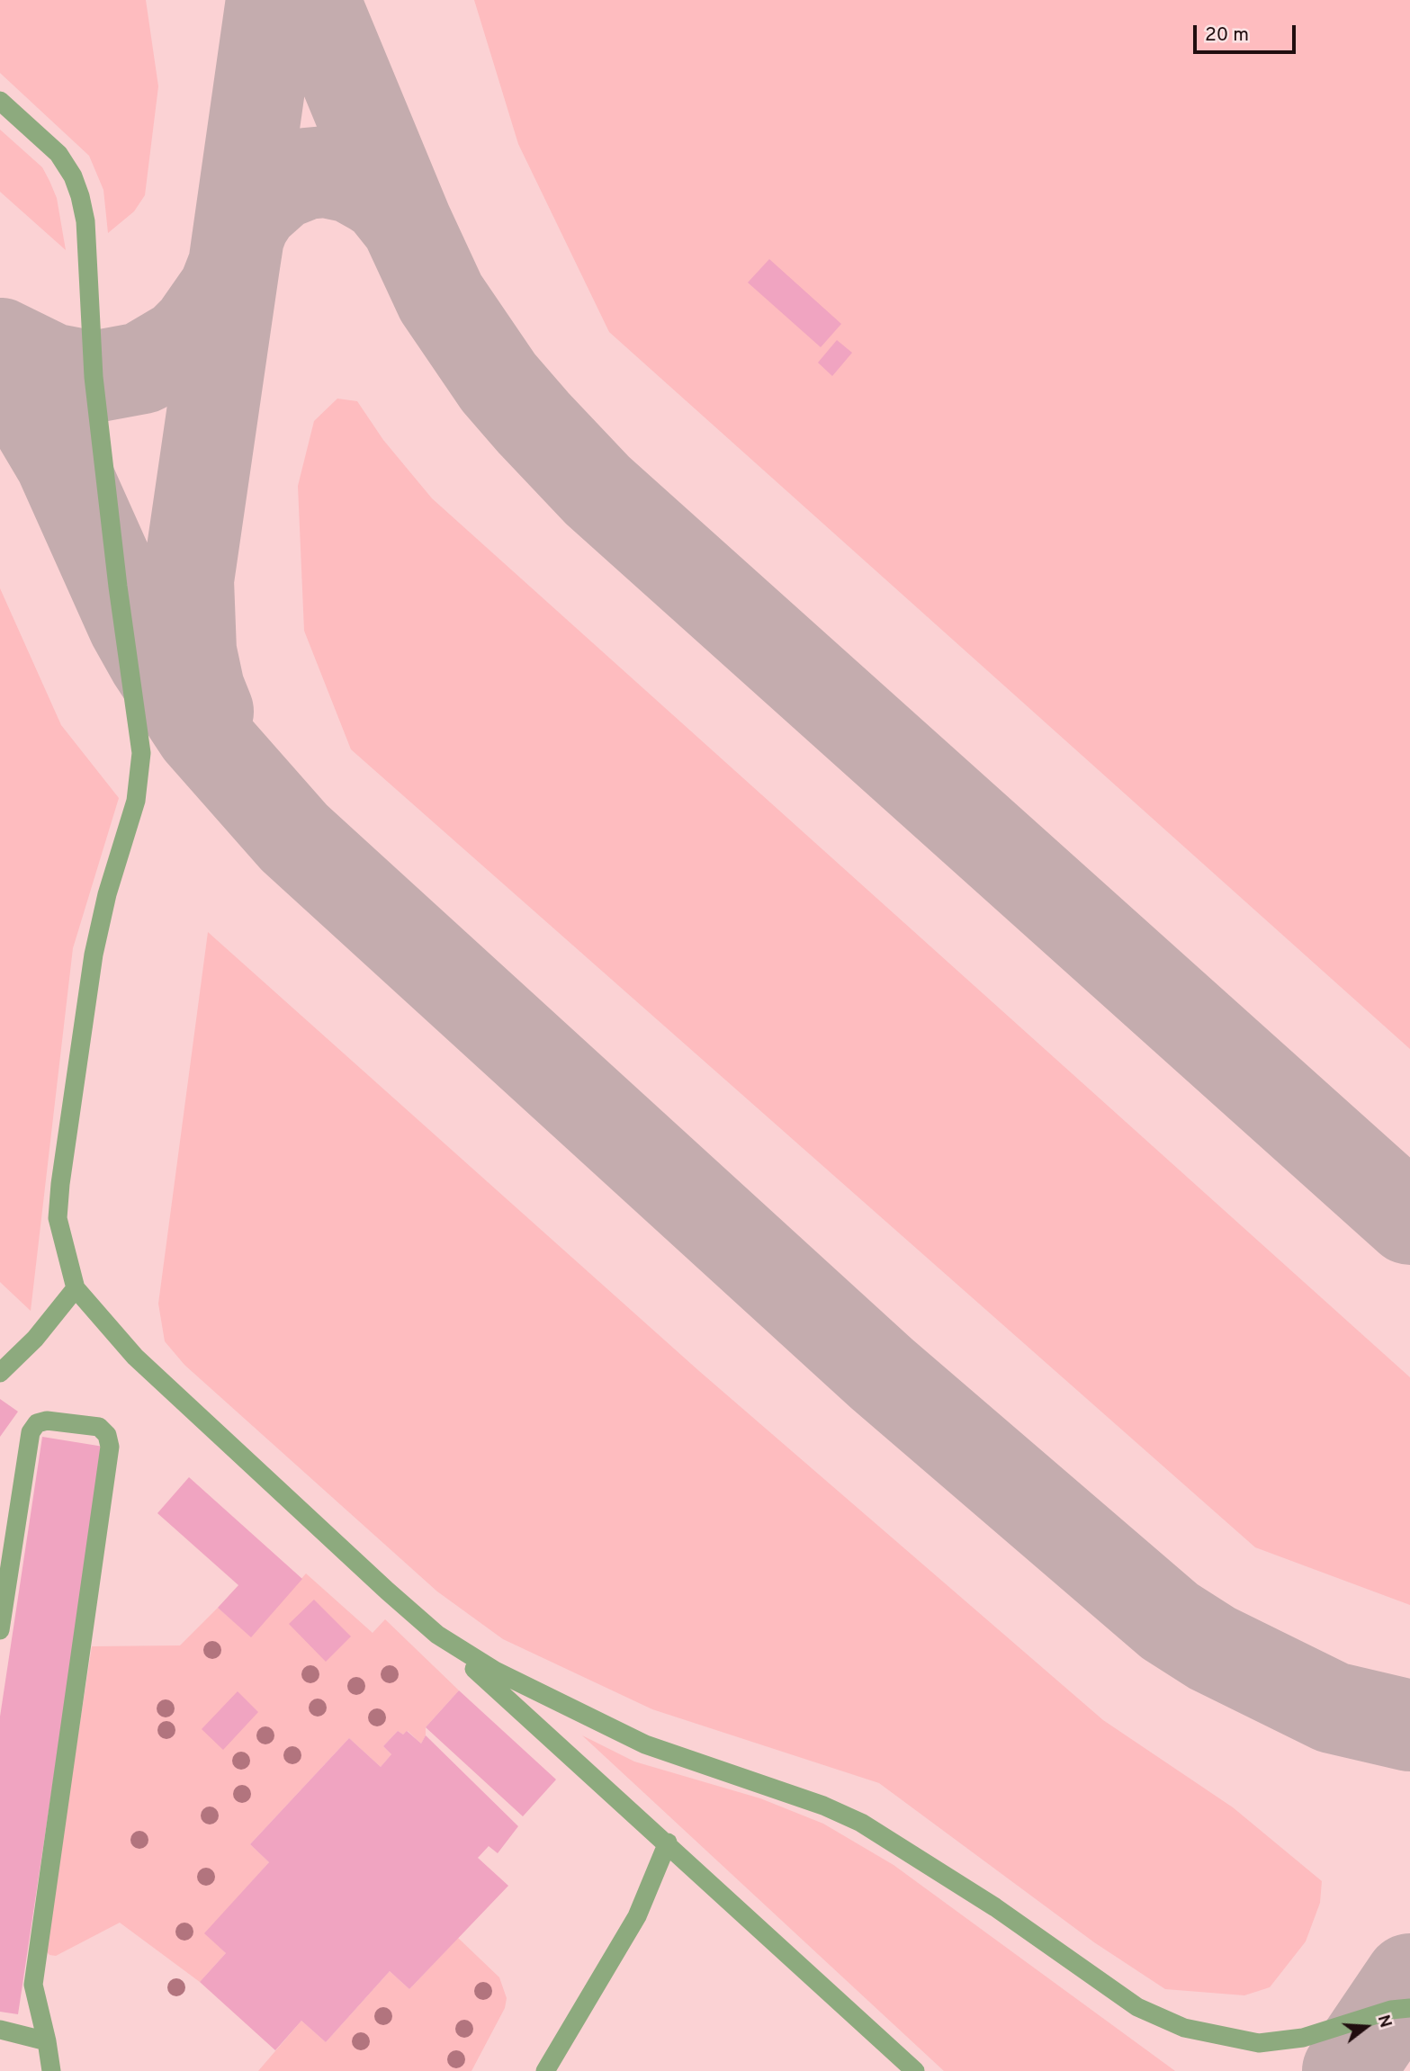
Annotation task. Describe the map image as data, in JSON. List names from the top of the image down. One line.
{"scale_bar":"20 m","north":"right"}
